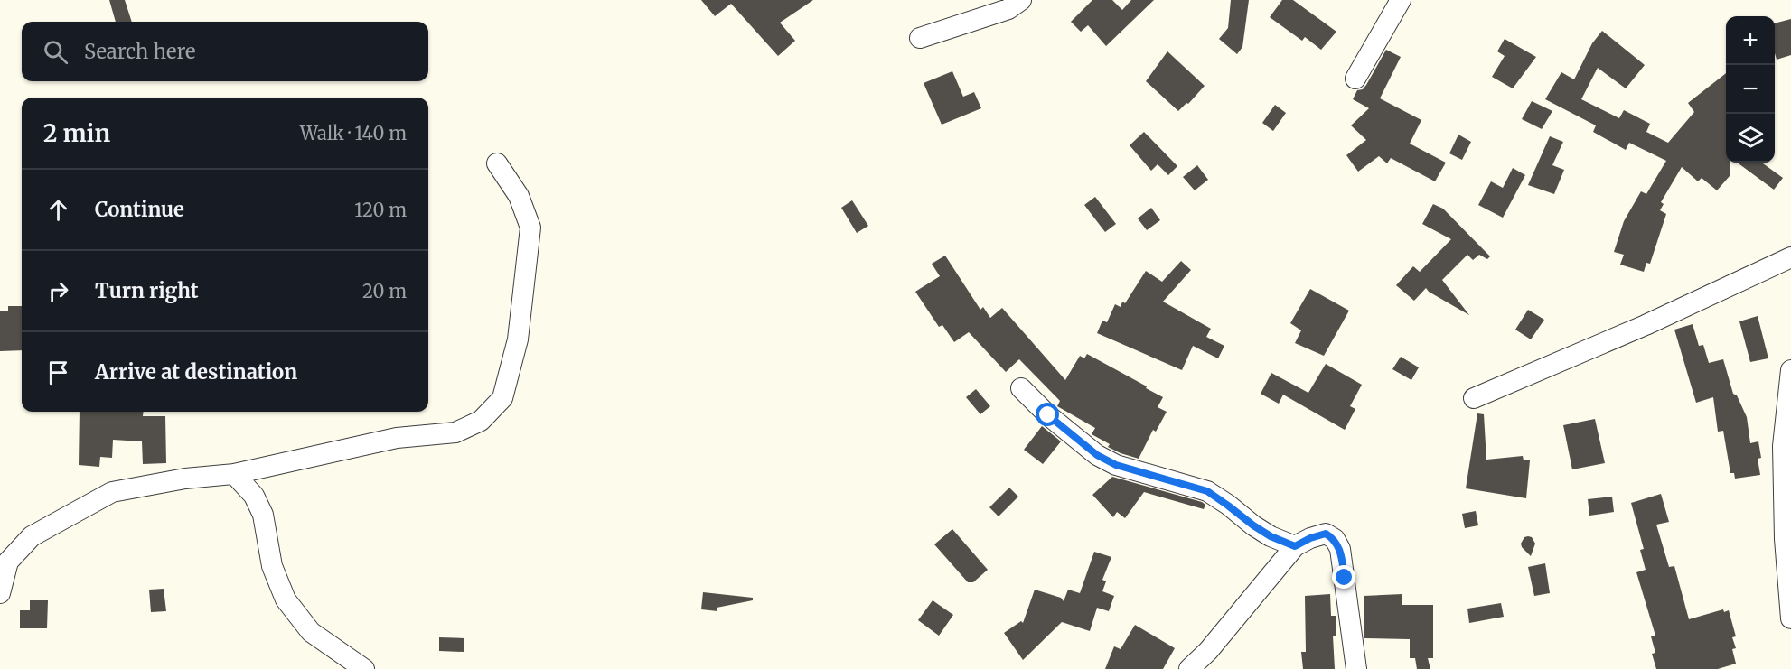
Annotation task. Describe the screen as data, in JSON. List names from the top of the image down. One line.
{"page":{"map_buttons":["+","−"],"search":"Search here","heading":["2 min","Walk · 140 m"],"list":[["Continue","120 m"],["Turn right","20 m"],"Arrive at destination"]}}
